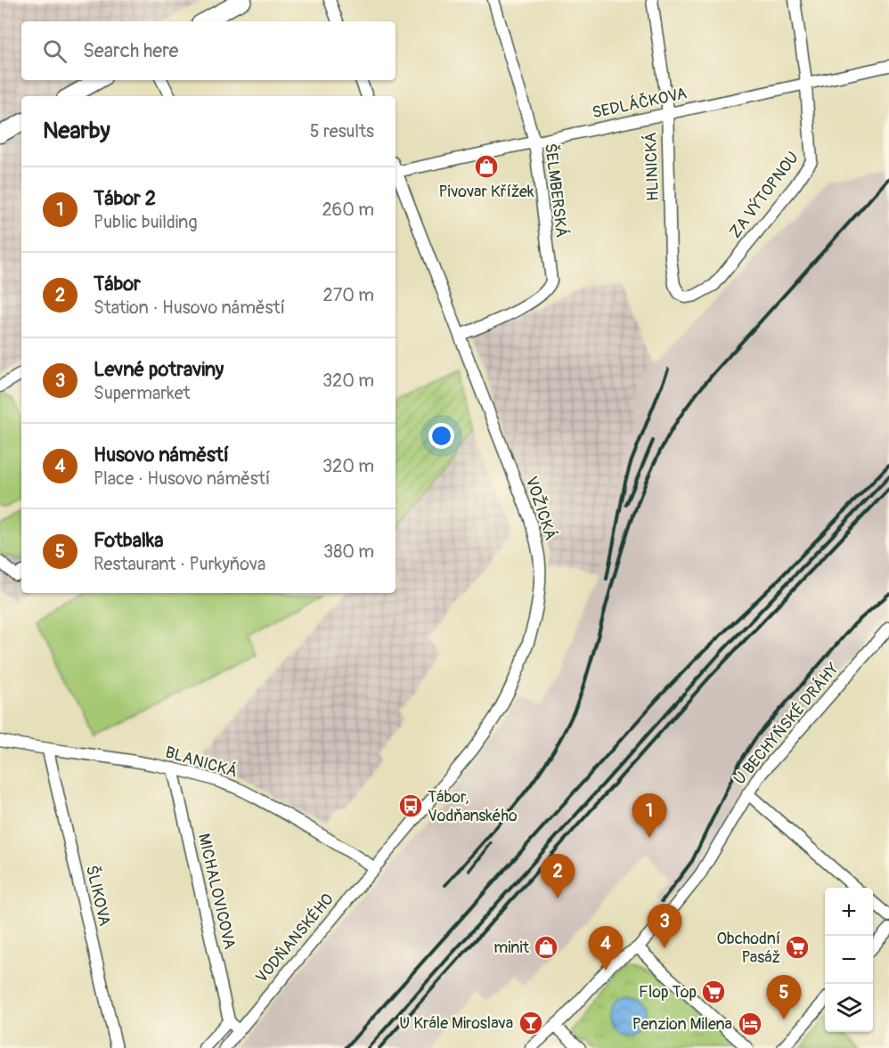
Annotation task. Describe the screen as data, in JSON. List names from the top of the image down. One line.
{"streets":{"street":["SEDLÁČKOVA","HLINICKÁ","ŠELMBERSKÁ","ZA VÝTOPNOU","VOŽICKÁ","U BECHYŇSKÉ DRÁHY","BLANICKÁ","MICHALOVICOVA","ŠLIKOVA","VODŇANSKÉHO"]},"crossings":[["SEDLÁČKOVA","HLINICKÁ"],["SEDLÁČKOVA","ŠELMBERSKÁ"],["SEDLÁČKOVA","ZA VÝTOPNOU"],["HLINICKÁ","ZA VÝTOPNOU"],["ŠELMBERSKÁ","VOŽICKÁ"],["VOŽICKÁ","BLANICKÁ"],["VOŽICKÁ","VODŇANSKÉHO"],["BLANICKÁ","MICHALOVICOVA"],["BLANICKÁ","ŠLIKOVA"],["BLANICKÁ","VODŇANSKÉHO"]],"places":{"shop":["Pivovar Křížek","minit"],"bus stop":["Tábor, Vodňanského"],"supermarket":["Obchodní Pasáž","Flop Top"],"bar":["U Krále Miroslava"],"hotel":["Penzion Milena"]},"page":{"search":"Search here","heading":["Nearby","5 results"],"list":[{"mark":"1","name":"Tábor 2","note":"Public building","value":"260 m"},{"mark":"2","name":"Tábor","note":"Station · Husovo náměstí","value":"270 m"},{"mark":"3","name":"Levné potraviny","note":"Supermarket","value":"320 m"},{"mark":"4","name":"Husovo náměstí","note":"Place · Husovo náměstí","value":"320 m"},{"mark":"5","name":"Fotbalka","note":"Restaurant · Purkyňova","value":"380 m"}],"pins":["1","2","3","4","5"],"map_buttons":["+","−"]}}
